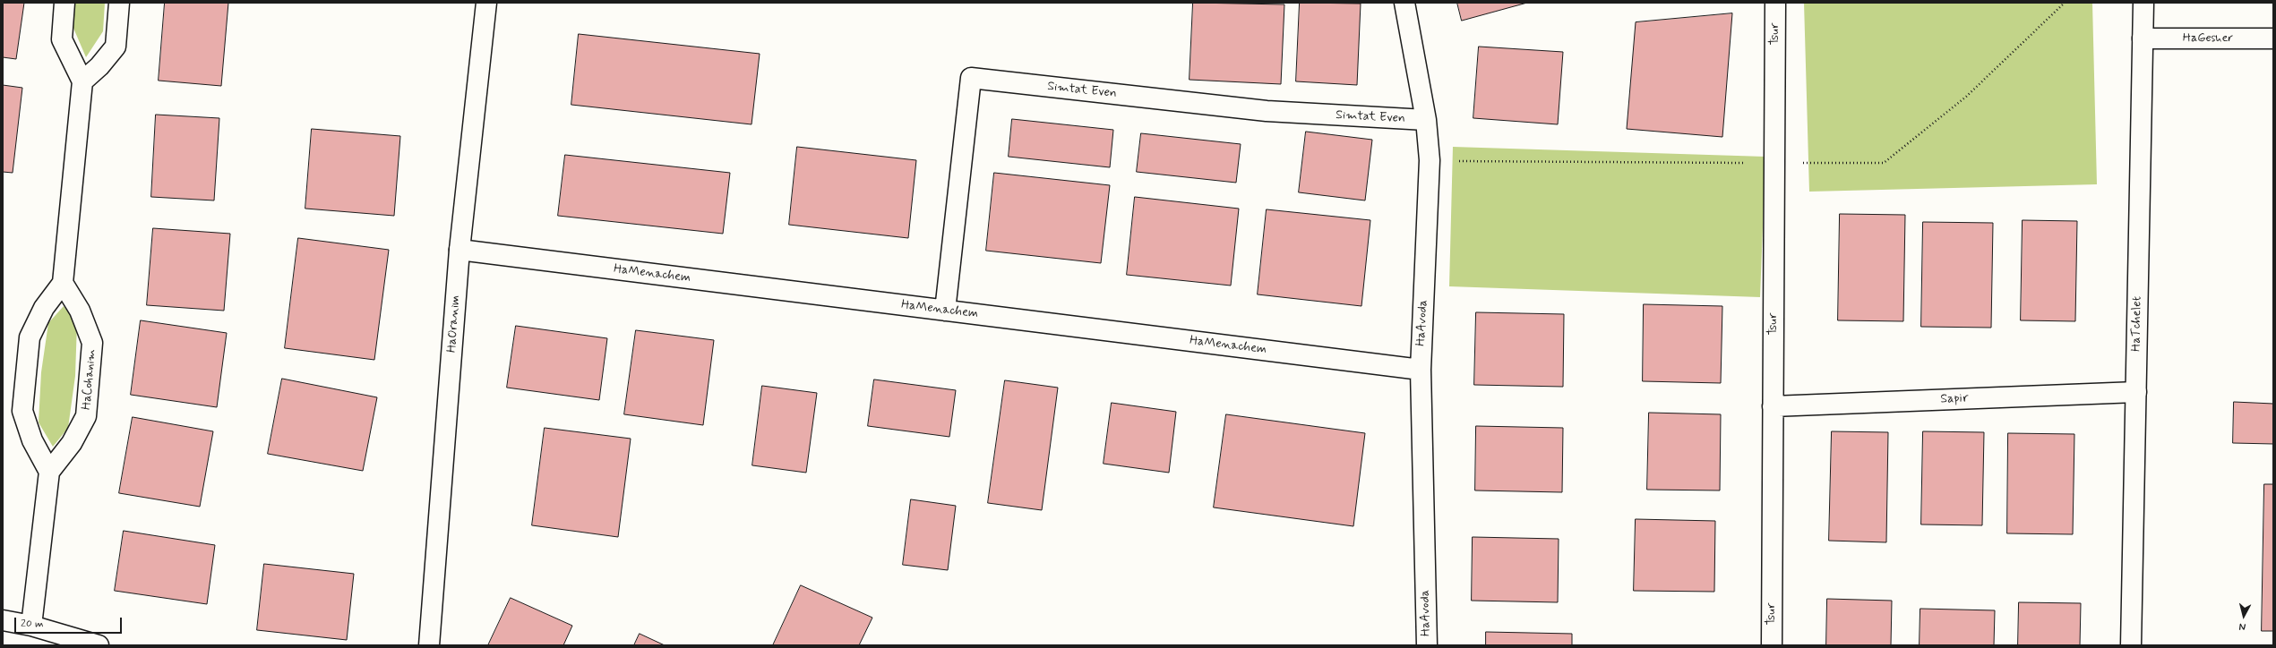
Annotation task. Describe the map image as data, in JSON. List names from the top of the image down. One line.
{"streets":{"street":["Tsur","HaGesher","Simtat Even","HaMenachem","HaAvoda","HaOranim","HaTchelet","HaCohanim","Sapir"]},"crossings":[["Tsur","Sapir"],["HaGesher","HaTchelet"],["Simtat Even","HaMenachem"],["Simtat Even","HaAvoda"],["HaMenachem","HaAvoda"],["HaMenachem","HaOranim"],["HaTchelet","Sapir"]],"scale_bar":"20 m","north":"bottom"}
